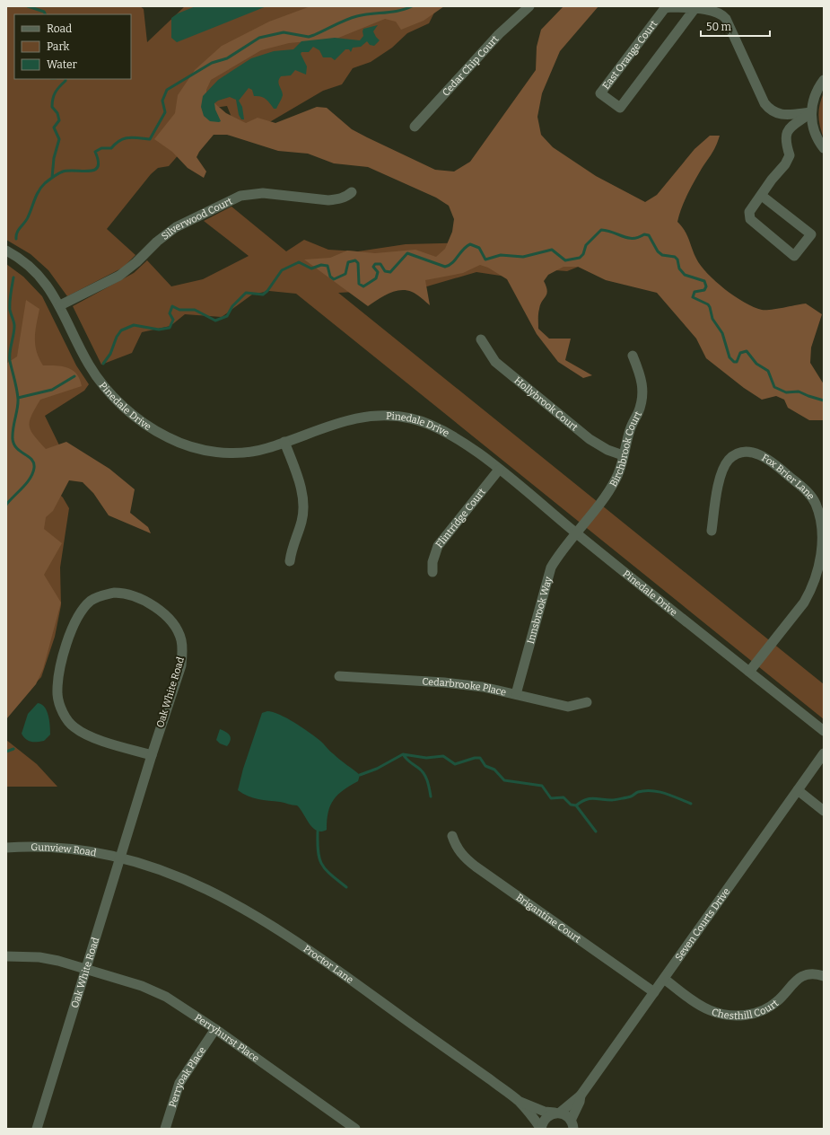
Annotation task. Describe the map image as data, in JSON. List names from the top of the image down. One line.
{"streets":{"street":["East Orange Court","Cedar Chip Court","Silverwood Court","Pinedale Drive","Hollybrook Court","Birchbrook Court","Fox Brier Lane","Flintridge Court","Innsbrook Way","Cedarbrooke Place","Oak White Road","Gunview Road","Brigantine Court","Seven Courts Drive","Proctor Lane","Chesthill Court","Perryhurst Place","Perryoak Place"]},"crossings":[["Silverwood Court","Pinedale Drive"],["Pinedale Drive","Birchbrook Court"],["Pinedale Drive","Fox Brier Lane"],["Pinedale Drive","Flintridge Court"],["Pinedale Drive","Innsbrook Way"],["Hollybrook Court","Birchbrook Court"],["Birchbrook Court","Innsbrook Way"],["Innsbrook Way","Cedarbrooke Place"],["Oak White Road","Gunview Road"],["Oak White Road","Proctor Lane"],["Oak White Road","Perryhurst Place"],["Gunview Road","Proctor Lane"],["Brigantine Court","Seven Courts Drive"],["Seven Courts Drive","Proctor Lane"],["Seven Courts Drive","Chesthill Court"],["Perryhurst Place","Perryoak Place"]],"legend":["Road","Park","Water"],"scale_bar":"50 m"}
